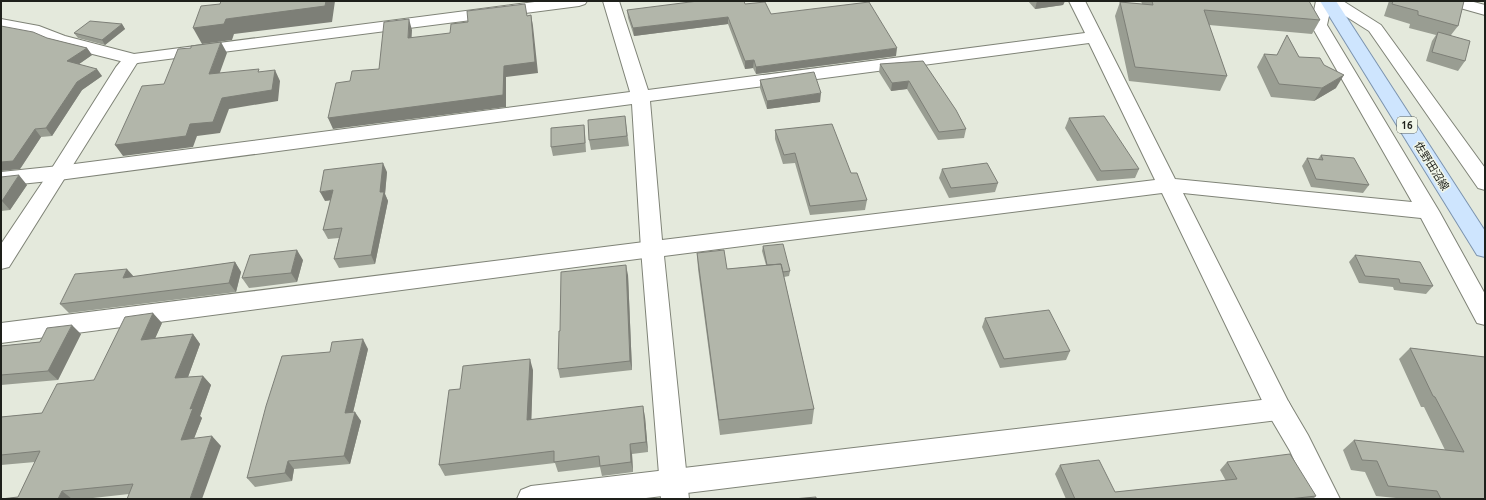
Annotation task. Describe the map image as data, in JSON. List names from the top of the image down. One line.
{"streets":{"main road":["16","佐野田沼線"]}}
